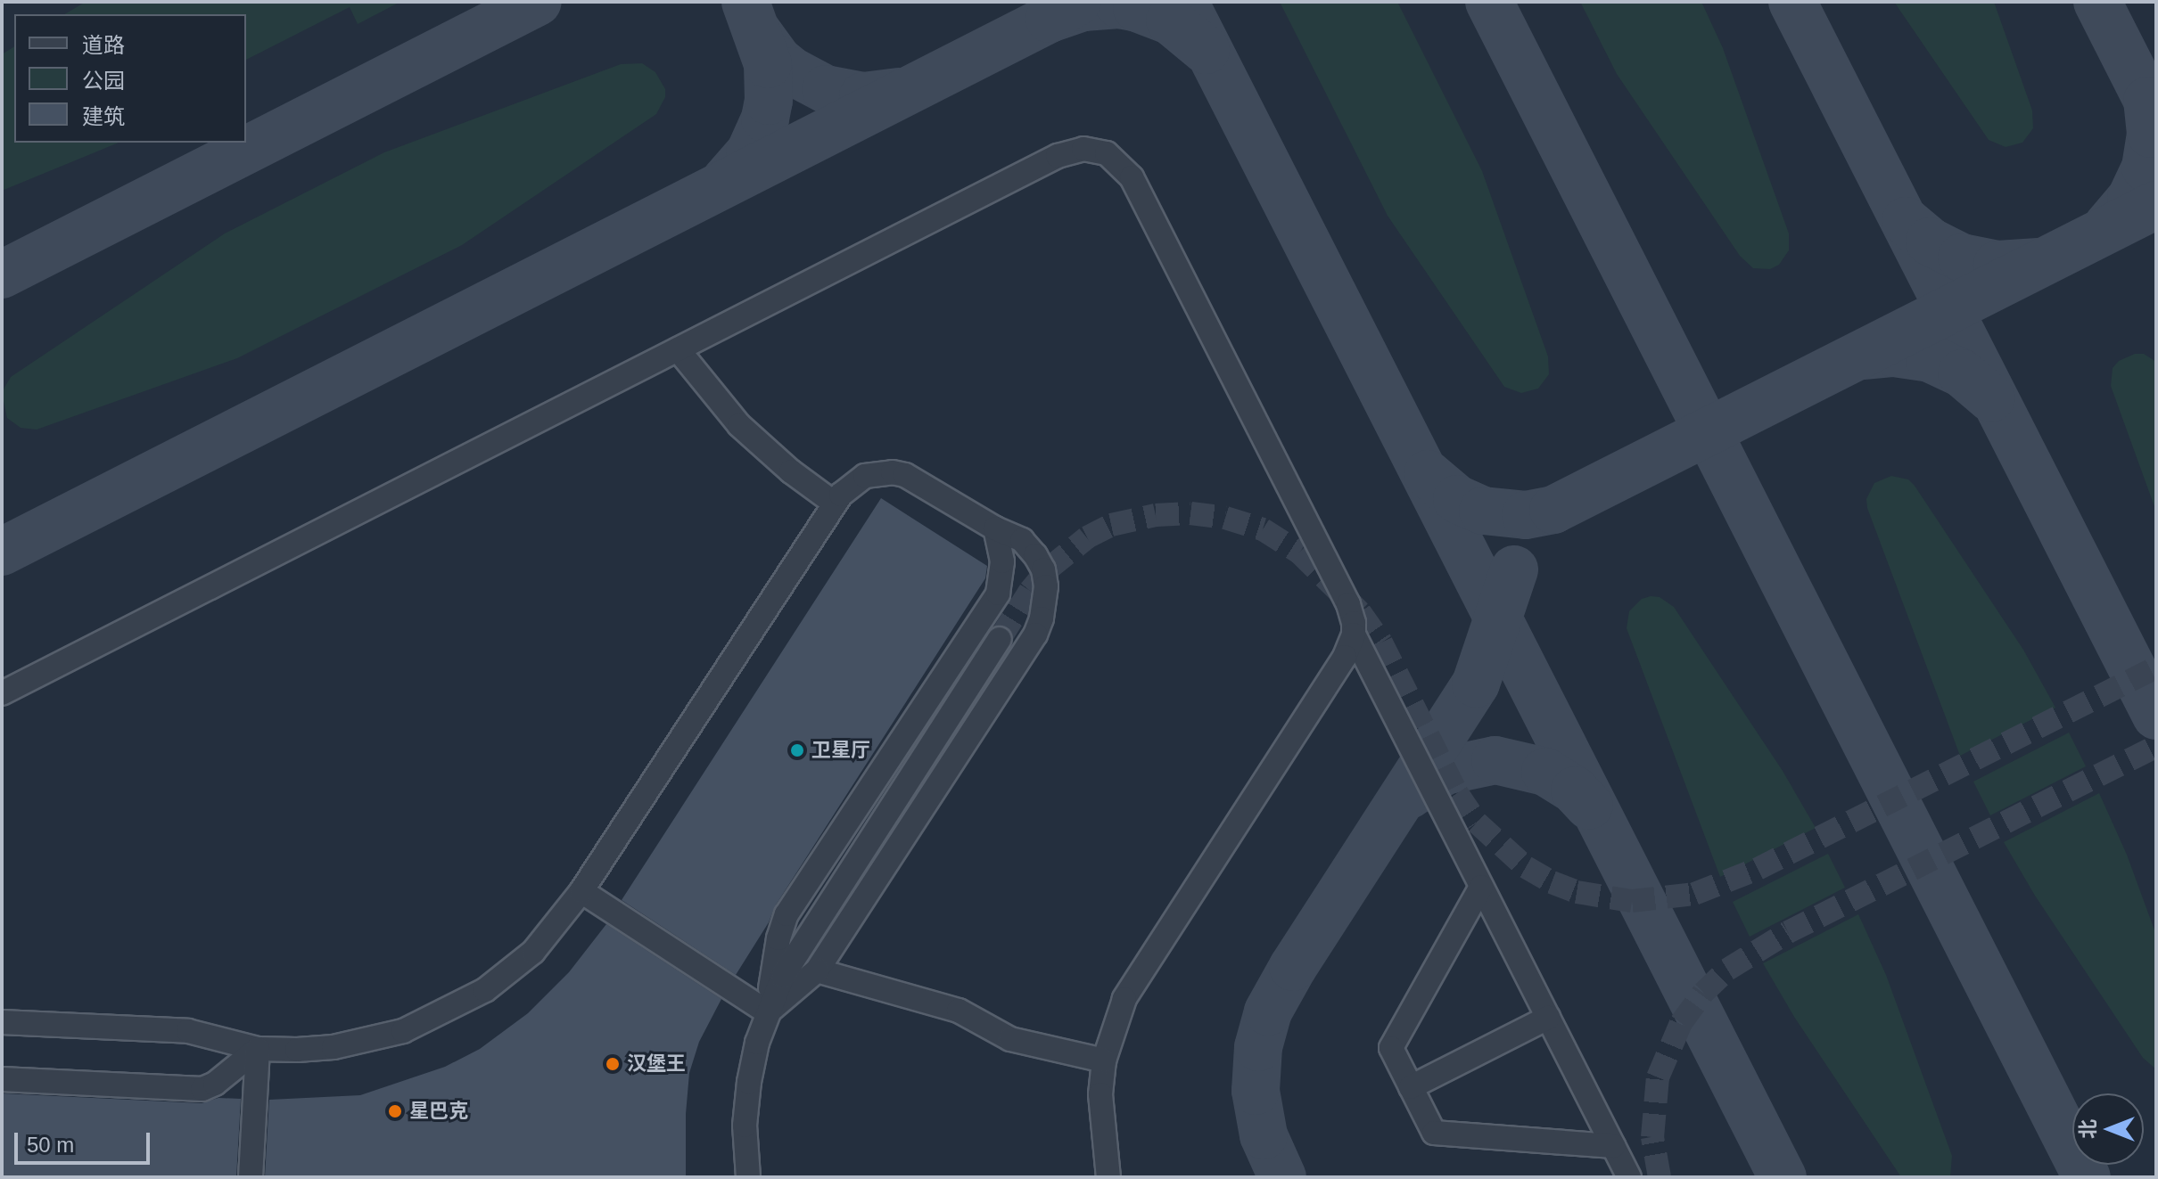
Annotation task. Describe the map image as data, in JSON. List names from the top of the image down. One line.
{"places":["卫星厅","汉堡王","星巴克"],"legend":["道路","公园","建筑"],"scale_bar":"50 m","north":"left"}
